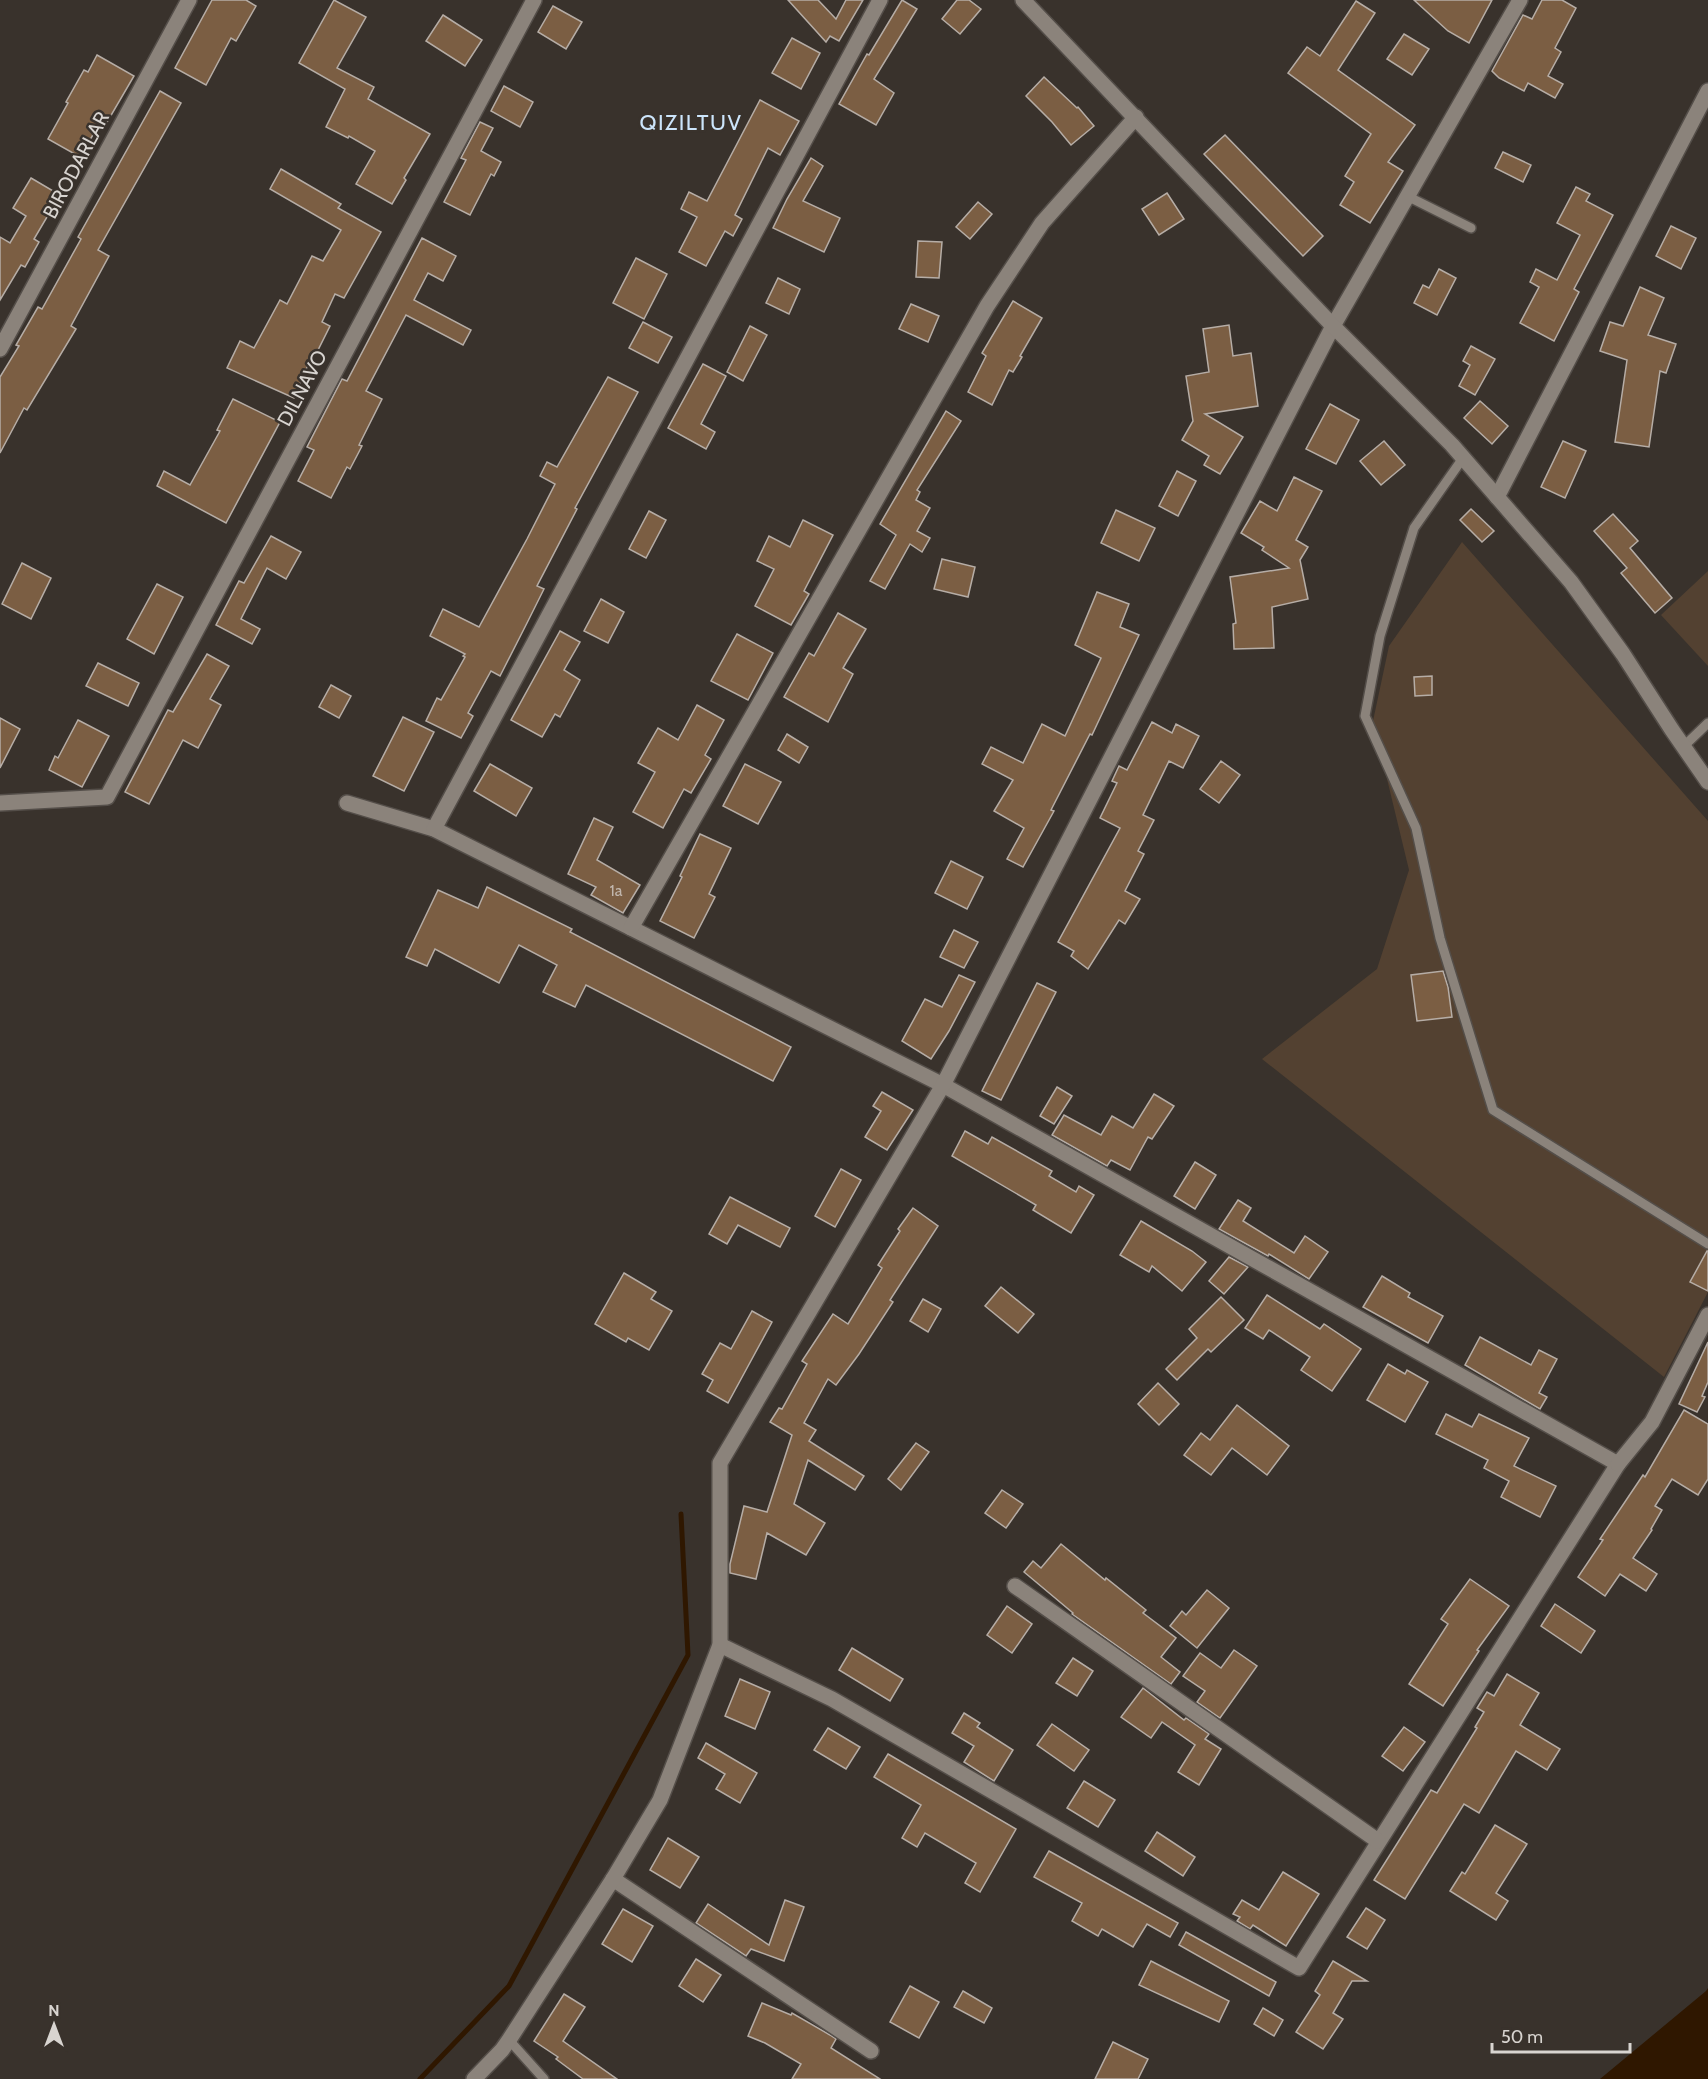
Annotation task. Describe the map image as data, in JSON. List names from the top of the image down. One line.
{"streets":{"street":["BIRODARLAR","DILNAVO"]},"districts":["QIZILTUV"],"house_numbers":["1a"],"scale_bar":"50 m","north":"top"}
